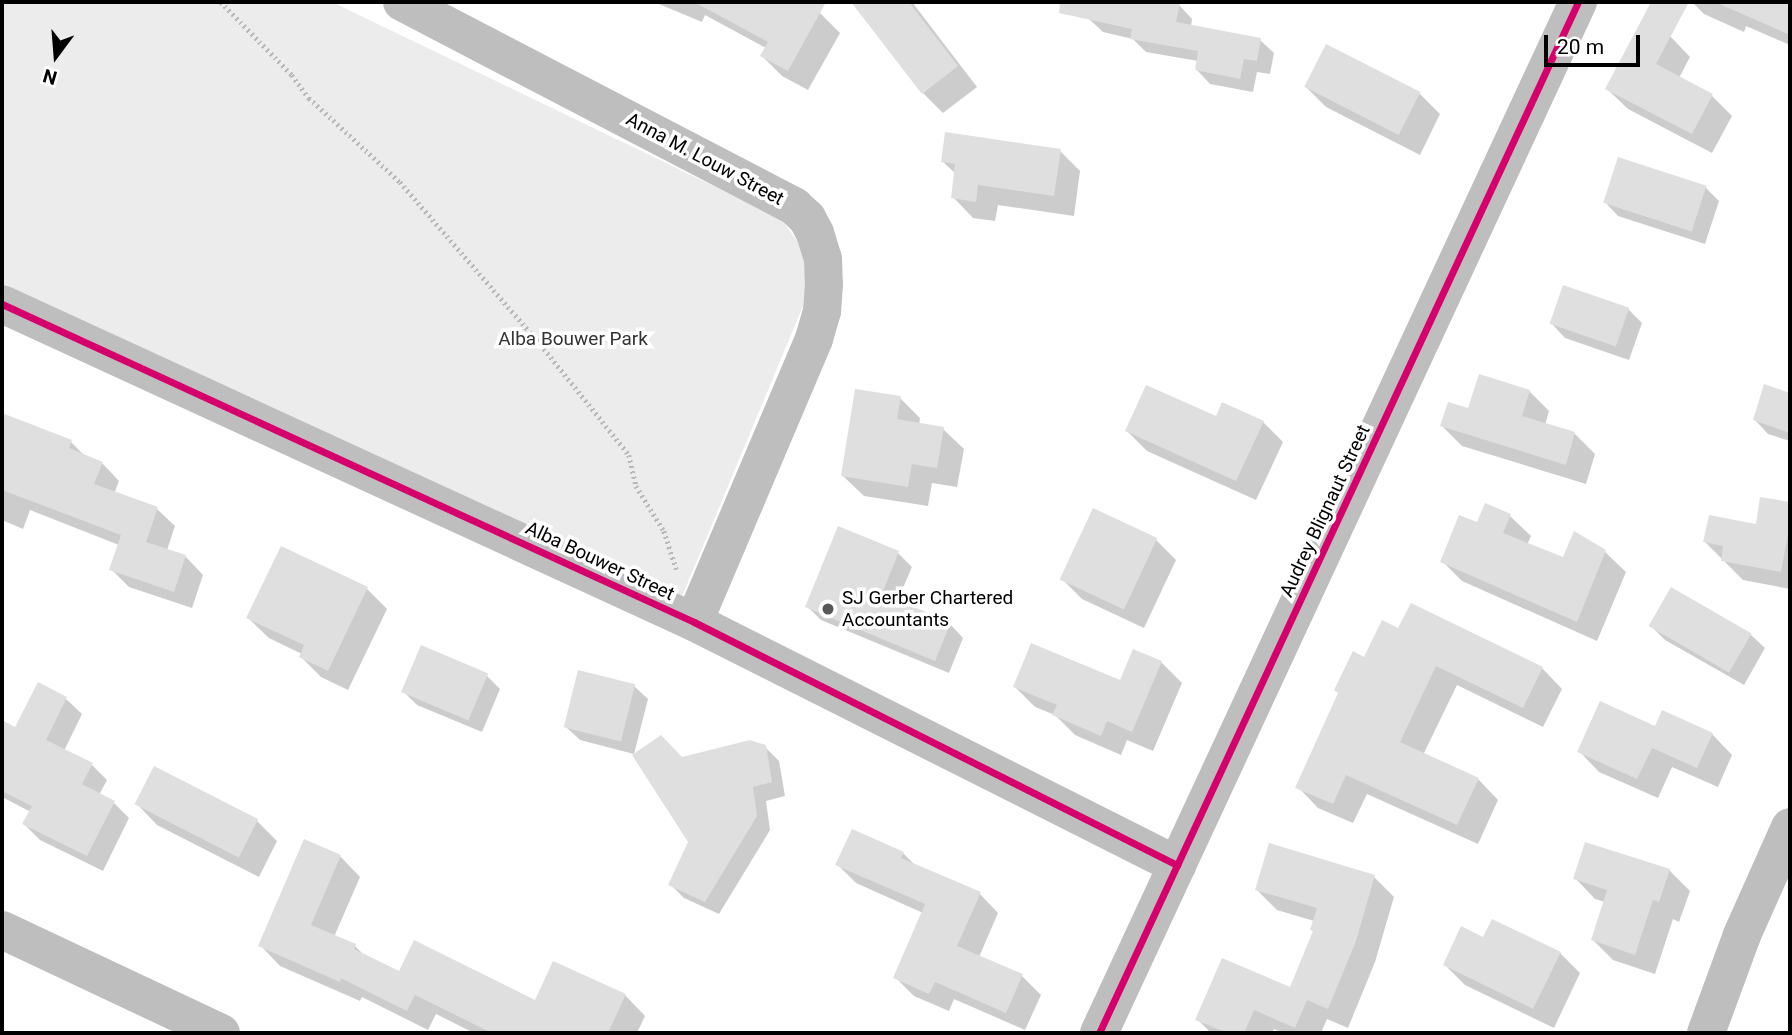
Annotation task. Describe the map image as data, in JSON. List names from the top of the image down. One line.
{"streets":{"street":["Anna M. Louw Street","Audrey Blignaut Street","Alba Bouwer Street"]},"crossings":[["Anna M. Louw Street","Alba Bouwer Street"],["Audrey Blignaut Street","Alba Bouwer Street"]],"parks":["Alba Bouwer Park"],"places":["SJ Gerber Chartered Accountants"],"scale_bar":"20 m","north":"bottom"}
